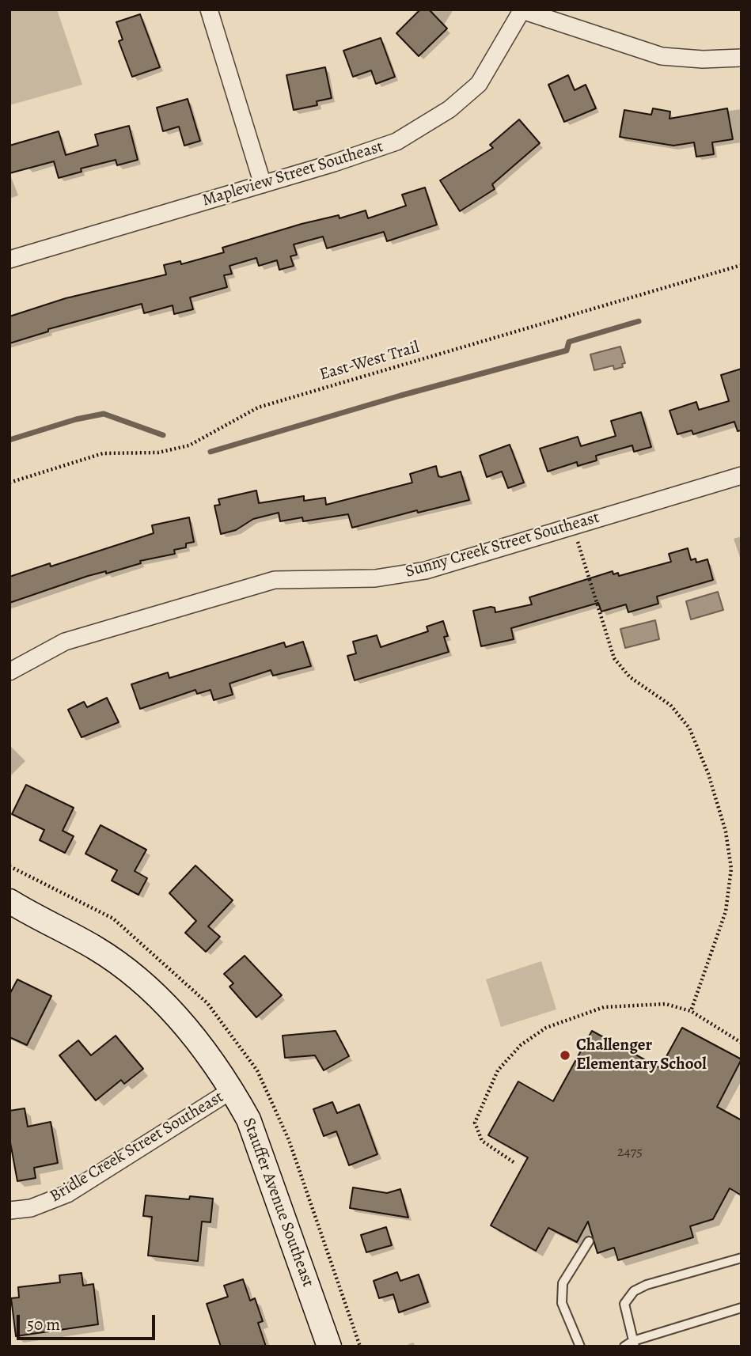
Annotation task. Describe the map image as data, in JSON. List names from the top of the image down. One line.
{"streets":{"street":["Mapleview Street Southeast","Sunny Creek Street Southeast","Bridle Creek Street Southeast","Stauffer Avenue Southeast"],"path":["East-West Trail"]},"crossings":[["Bridle Creek Street Southeast","Stauffer Avenue Southeast"]],"places":["Challenger Elementary School"],"house_numbers":["2475"],"scale_bar":"50 m"}
